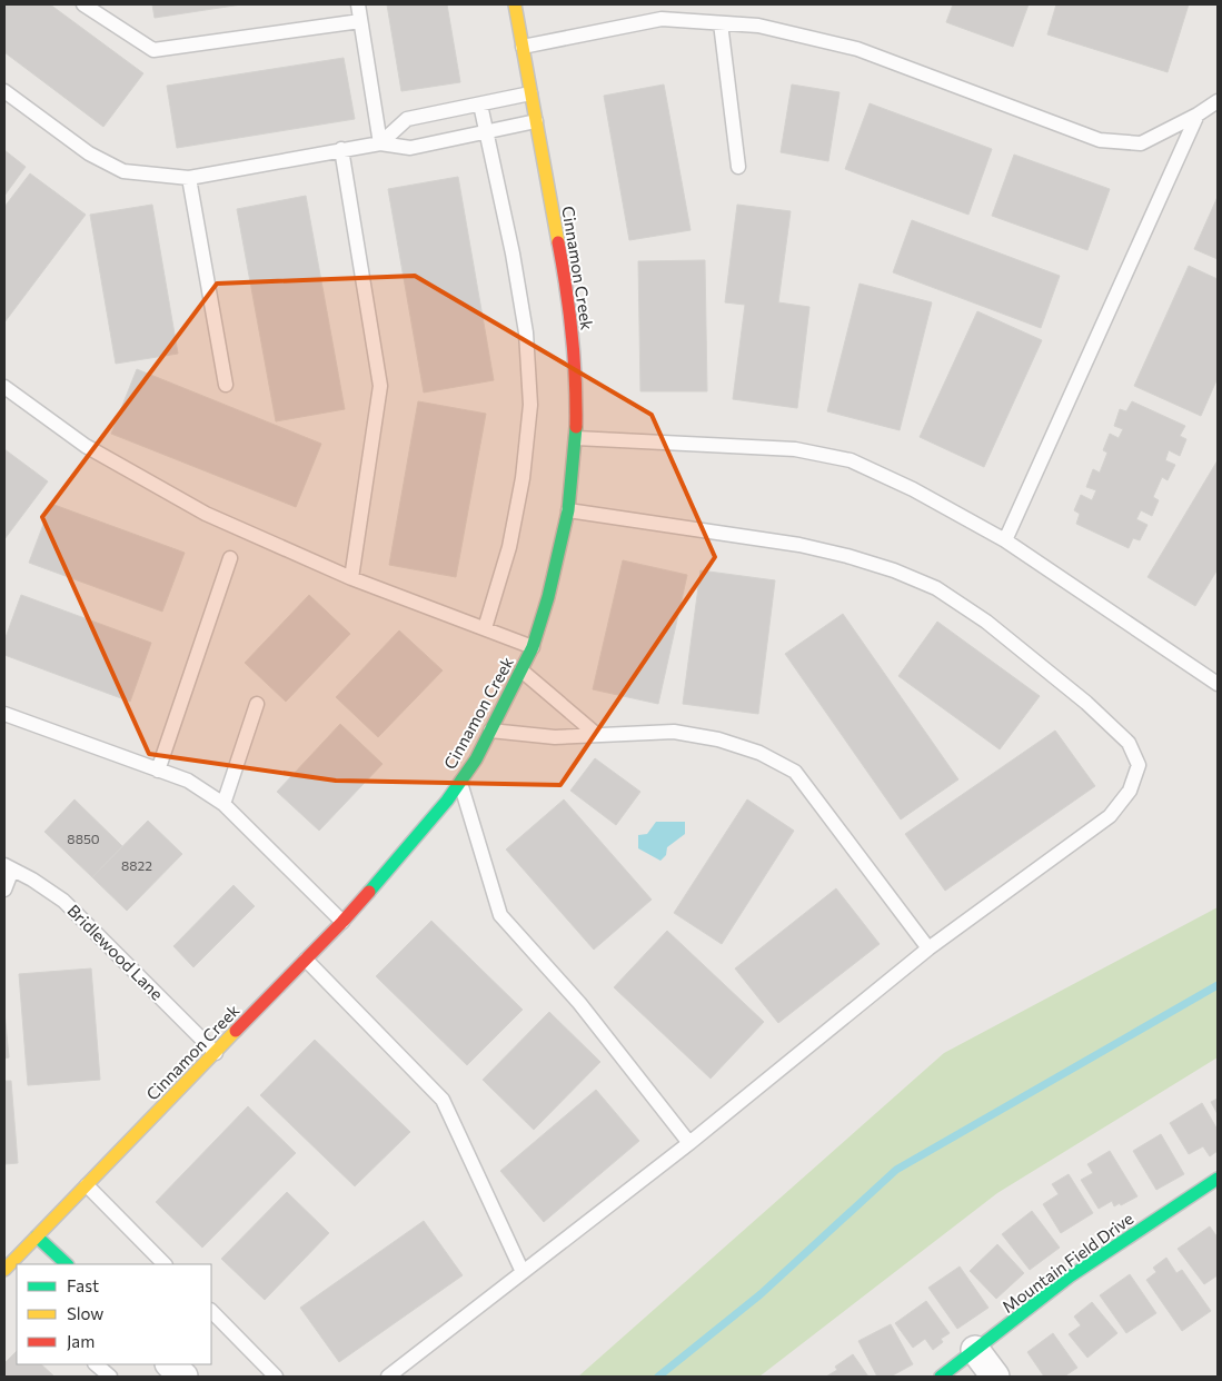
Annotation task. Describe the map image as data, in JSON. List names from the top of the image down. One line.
{"streets":{"street":["Cinnamon Creek","Mountain Field Drive"],"lane":["Bridlewood Lane"]},"crossings":[["Cinnamon Creek","Bridlewood Lane"]],"house_numbers":["8850","8822"],"legend":["Fast","Slow","Jam"]}
